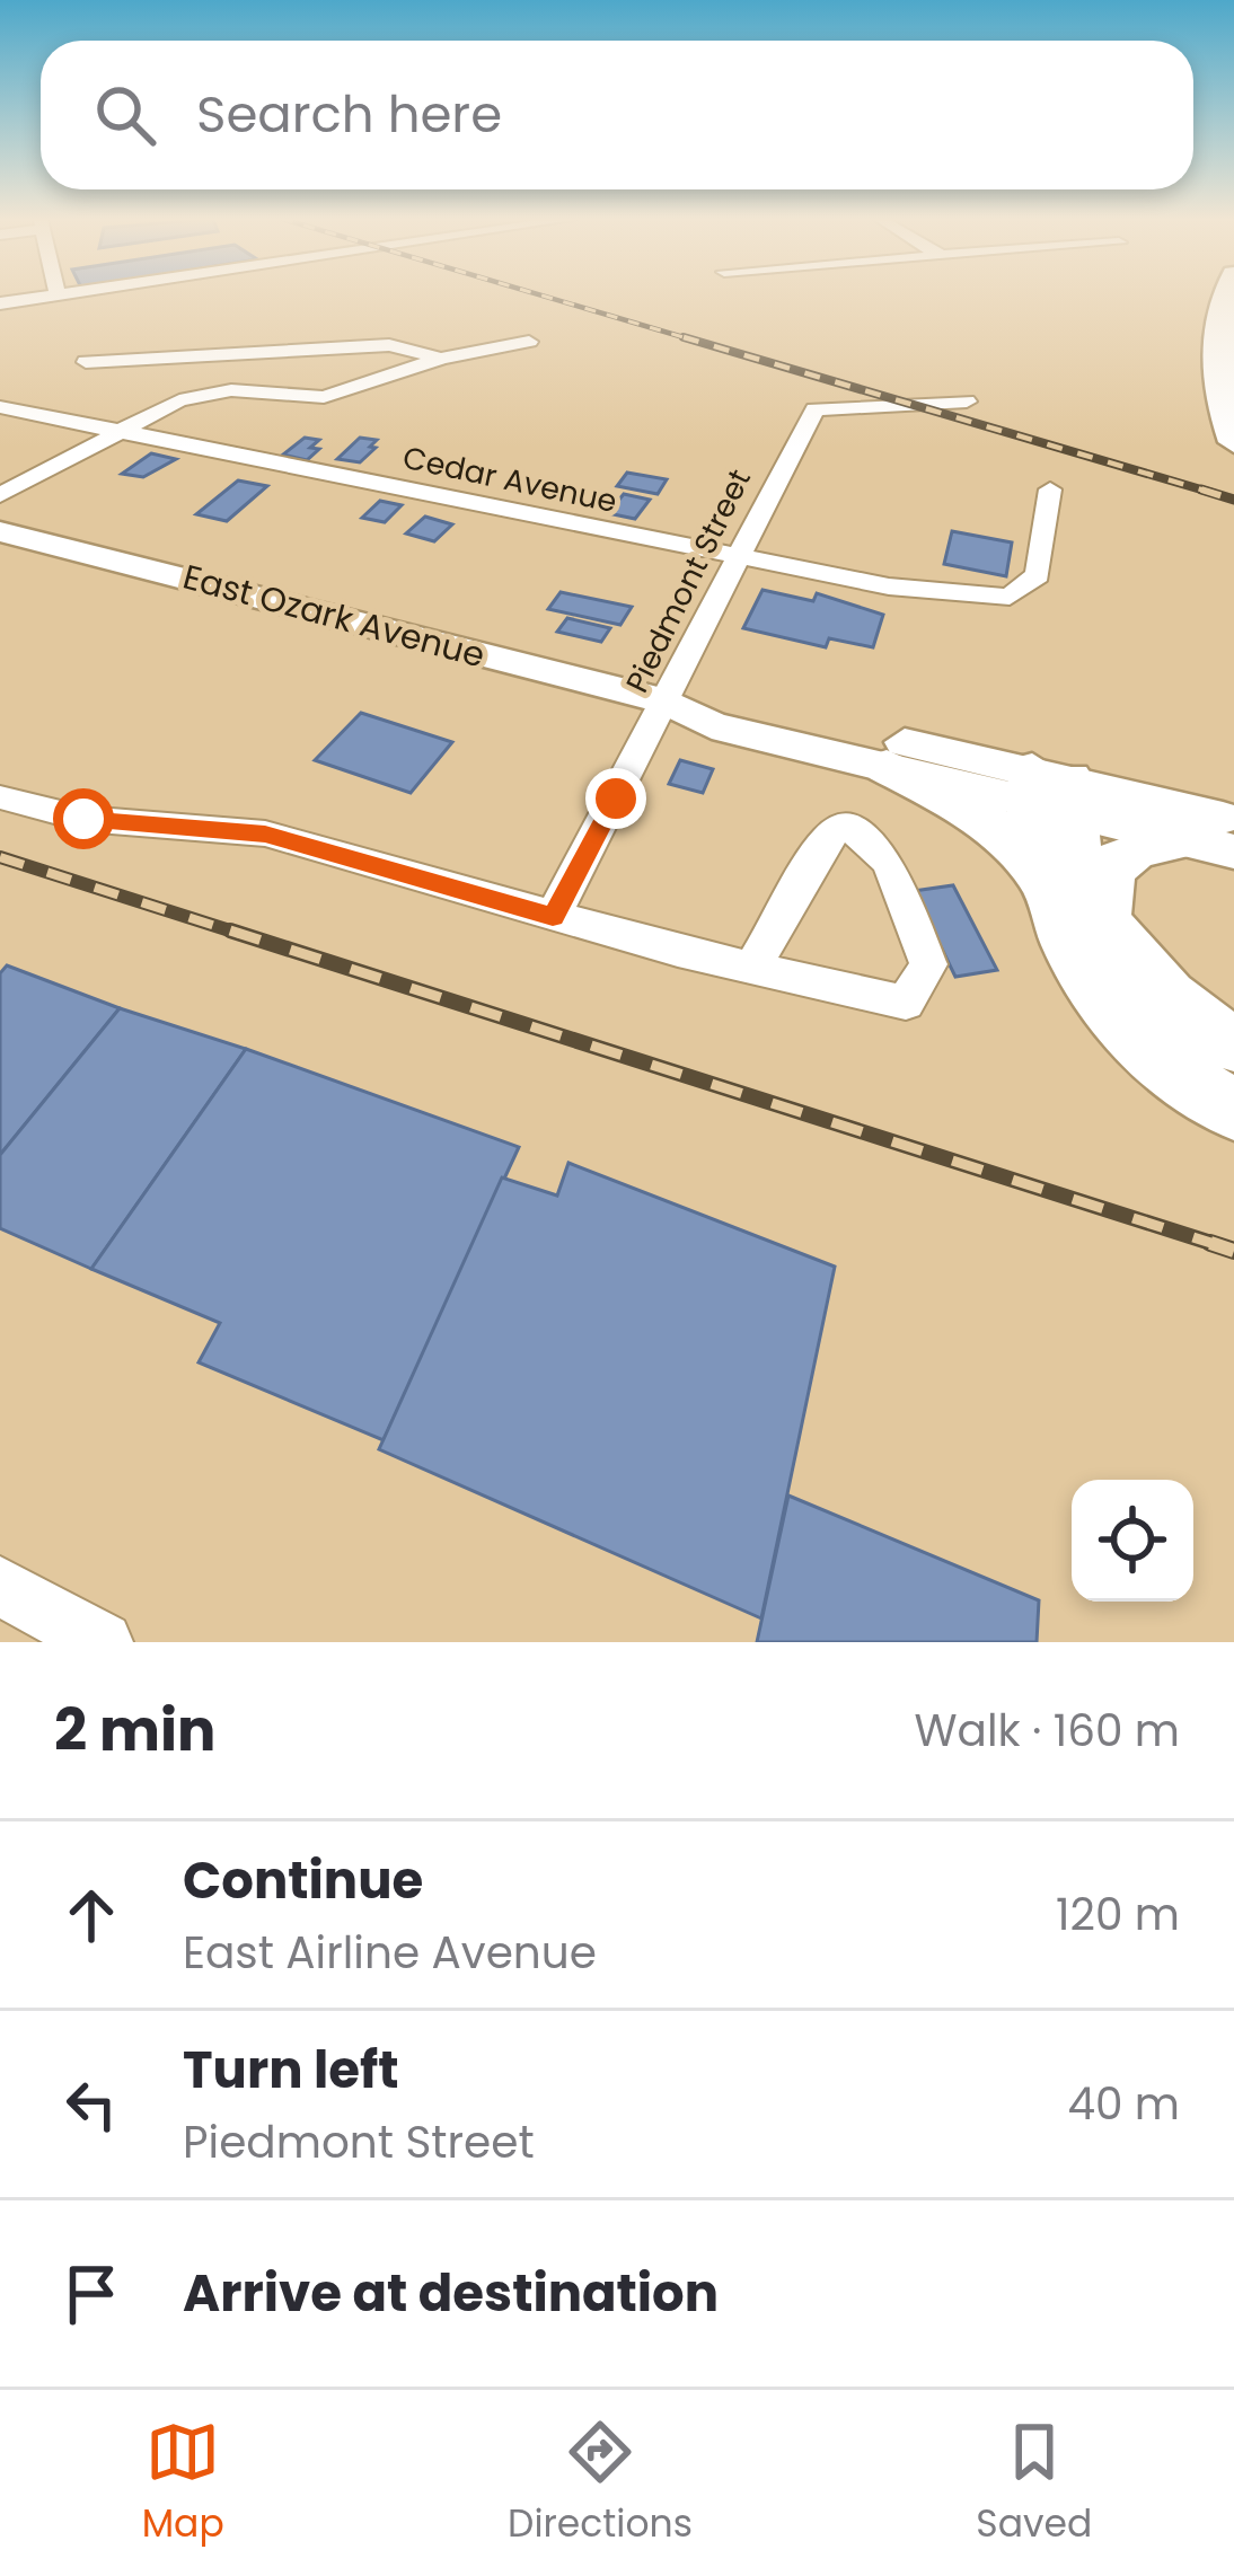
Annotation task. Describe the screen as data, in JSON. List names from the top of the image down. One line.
{"streets":{"main road":["East Ozark Avenue"],"street":["Cedar Avenue","Piedmont Street"]},"crossings":[["Cedar Avenue","Piedmont Street"],["Piedmont Street","East Ozark Avenue"]],"page":{"search":"Search here","heading":["2 min","Walk · 160 m"],"list":[["Continue","East Airline Avenue","120 m"],["Turn left","Piedmont Street","40 m"],"Arrive at destination"],"nav":["Map","Directions","Saved"]}}
